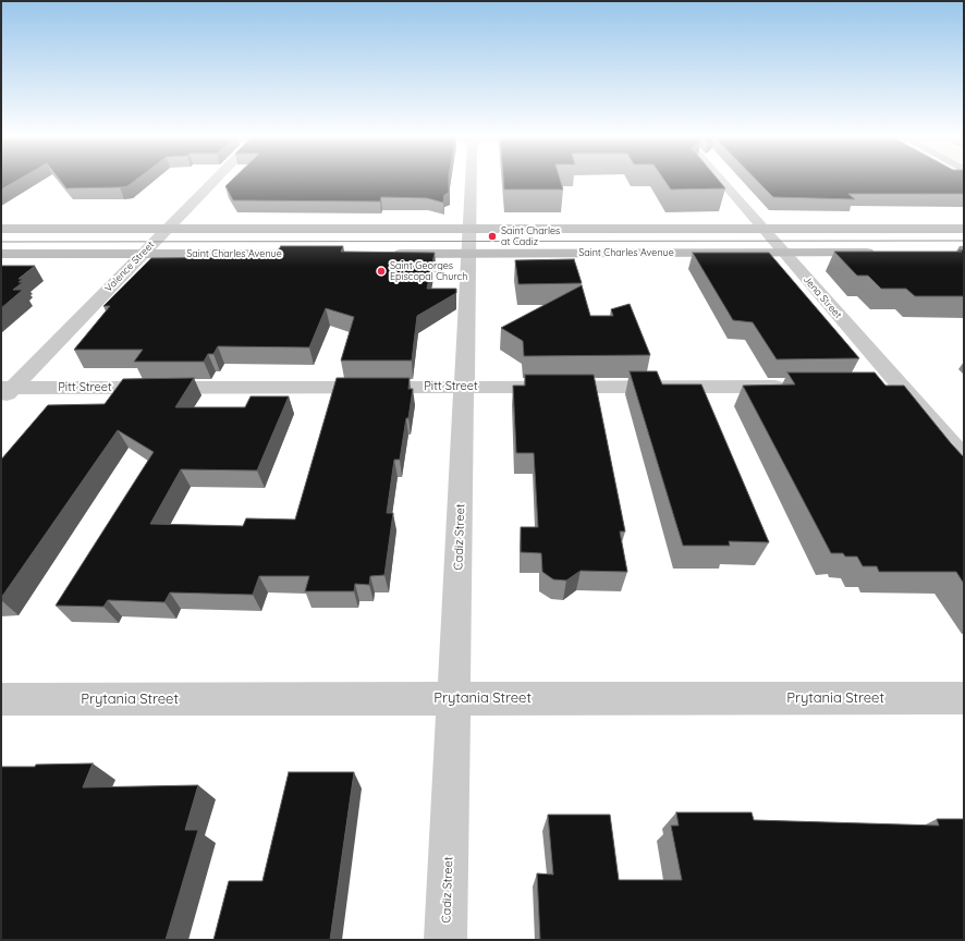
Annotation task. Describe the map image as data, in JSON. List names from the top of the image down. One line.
{"streets":{"main road":["Saint Charles Avenue"],"street":["Valence Street","Jena Street","Pitt Street","Cadiz Street","Prytania Street"]},"crossings":[["Saint Charles Avenue","Valence Street"],["Saint Charles Avenue","Jena Street"],["Saint Charles Avenue","Cadiz Street"],["Valence Street","Pitt Street"],["Pitt Street","Cadiz Street"],["Cadiz Street","Prytania Street"]],"places":["Saint Charles at Cadiz","Saint Georges Episcopal Church"]}
